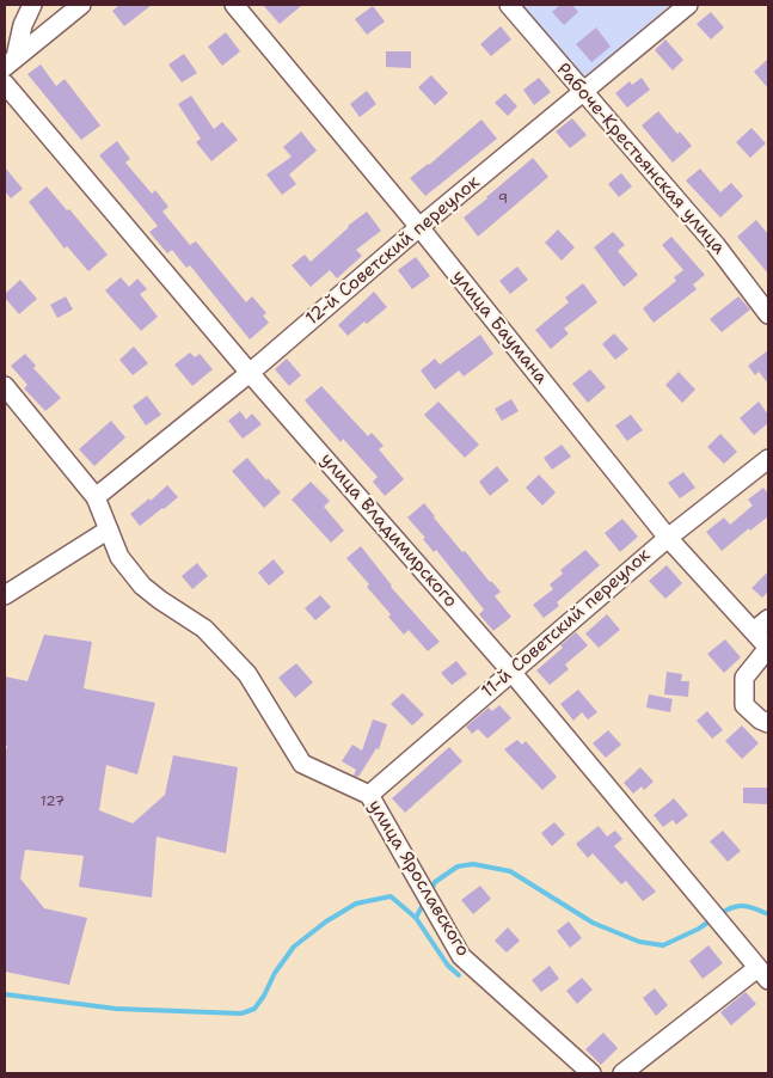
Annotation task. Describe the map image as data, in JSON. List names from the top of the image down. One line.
{"streets":{"street":["Рабоче-Крестьянская улица","12-й Советский переулок","улица Баумана","улица Владимирского","11-й Советский переулок","улица Ярославского"]},"crossings":[["Рабоче-Крестьянская улица","12-й Советский переулок"],["12-й Советский переулок","улица Баумана"],["12-й Советский переулок","улица Владимирского"],["12-й Советский переулок","улица Ярославского"],["улица Баумана","11-й Советский переулок"],["улица Владимирского","11-й Советский переулок"],["11-й Советский переулок","улица Ярославского"]],"house_numbers":["9","127"]}
